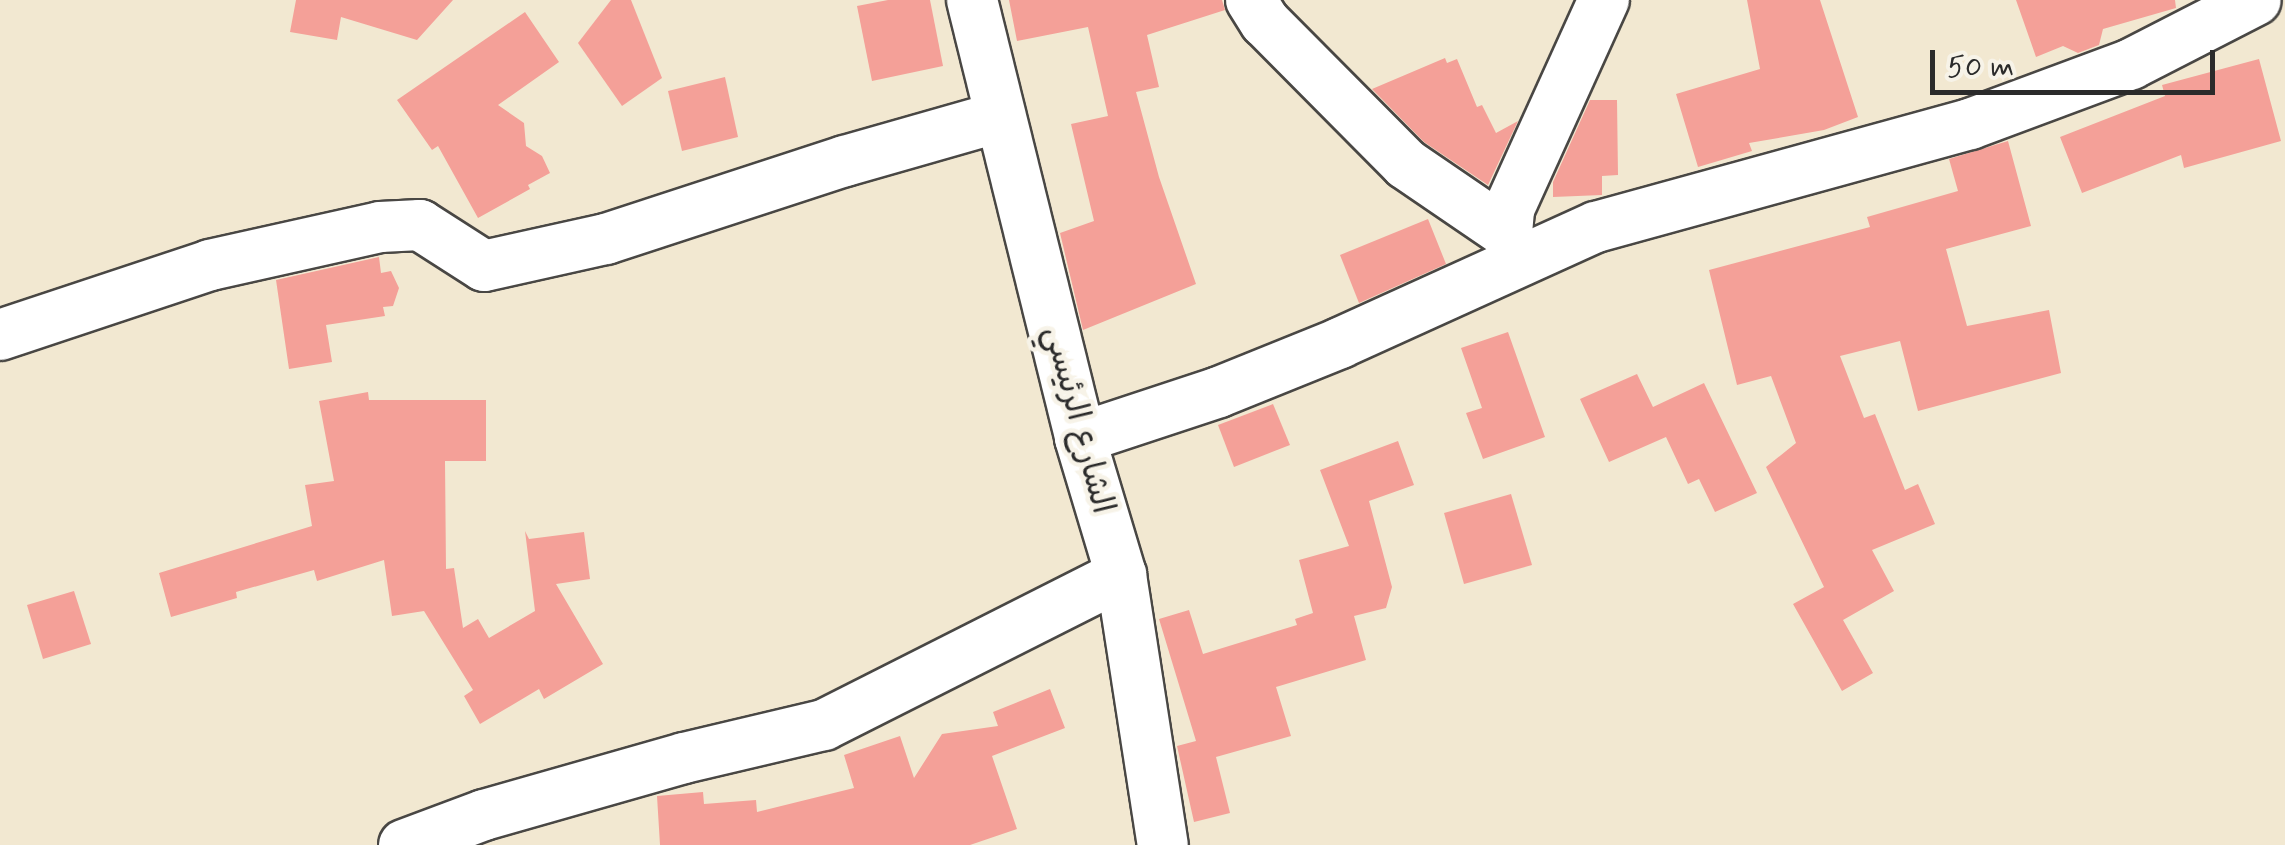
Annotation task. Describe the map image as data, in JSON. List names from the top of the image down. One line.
{"streets":{"street":["الشارع الرئيسي"]},"scale_bar":"50 m"}
